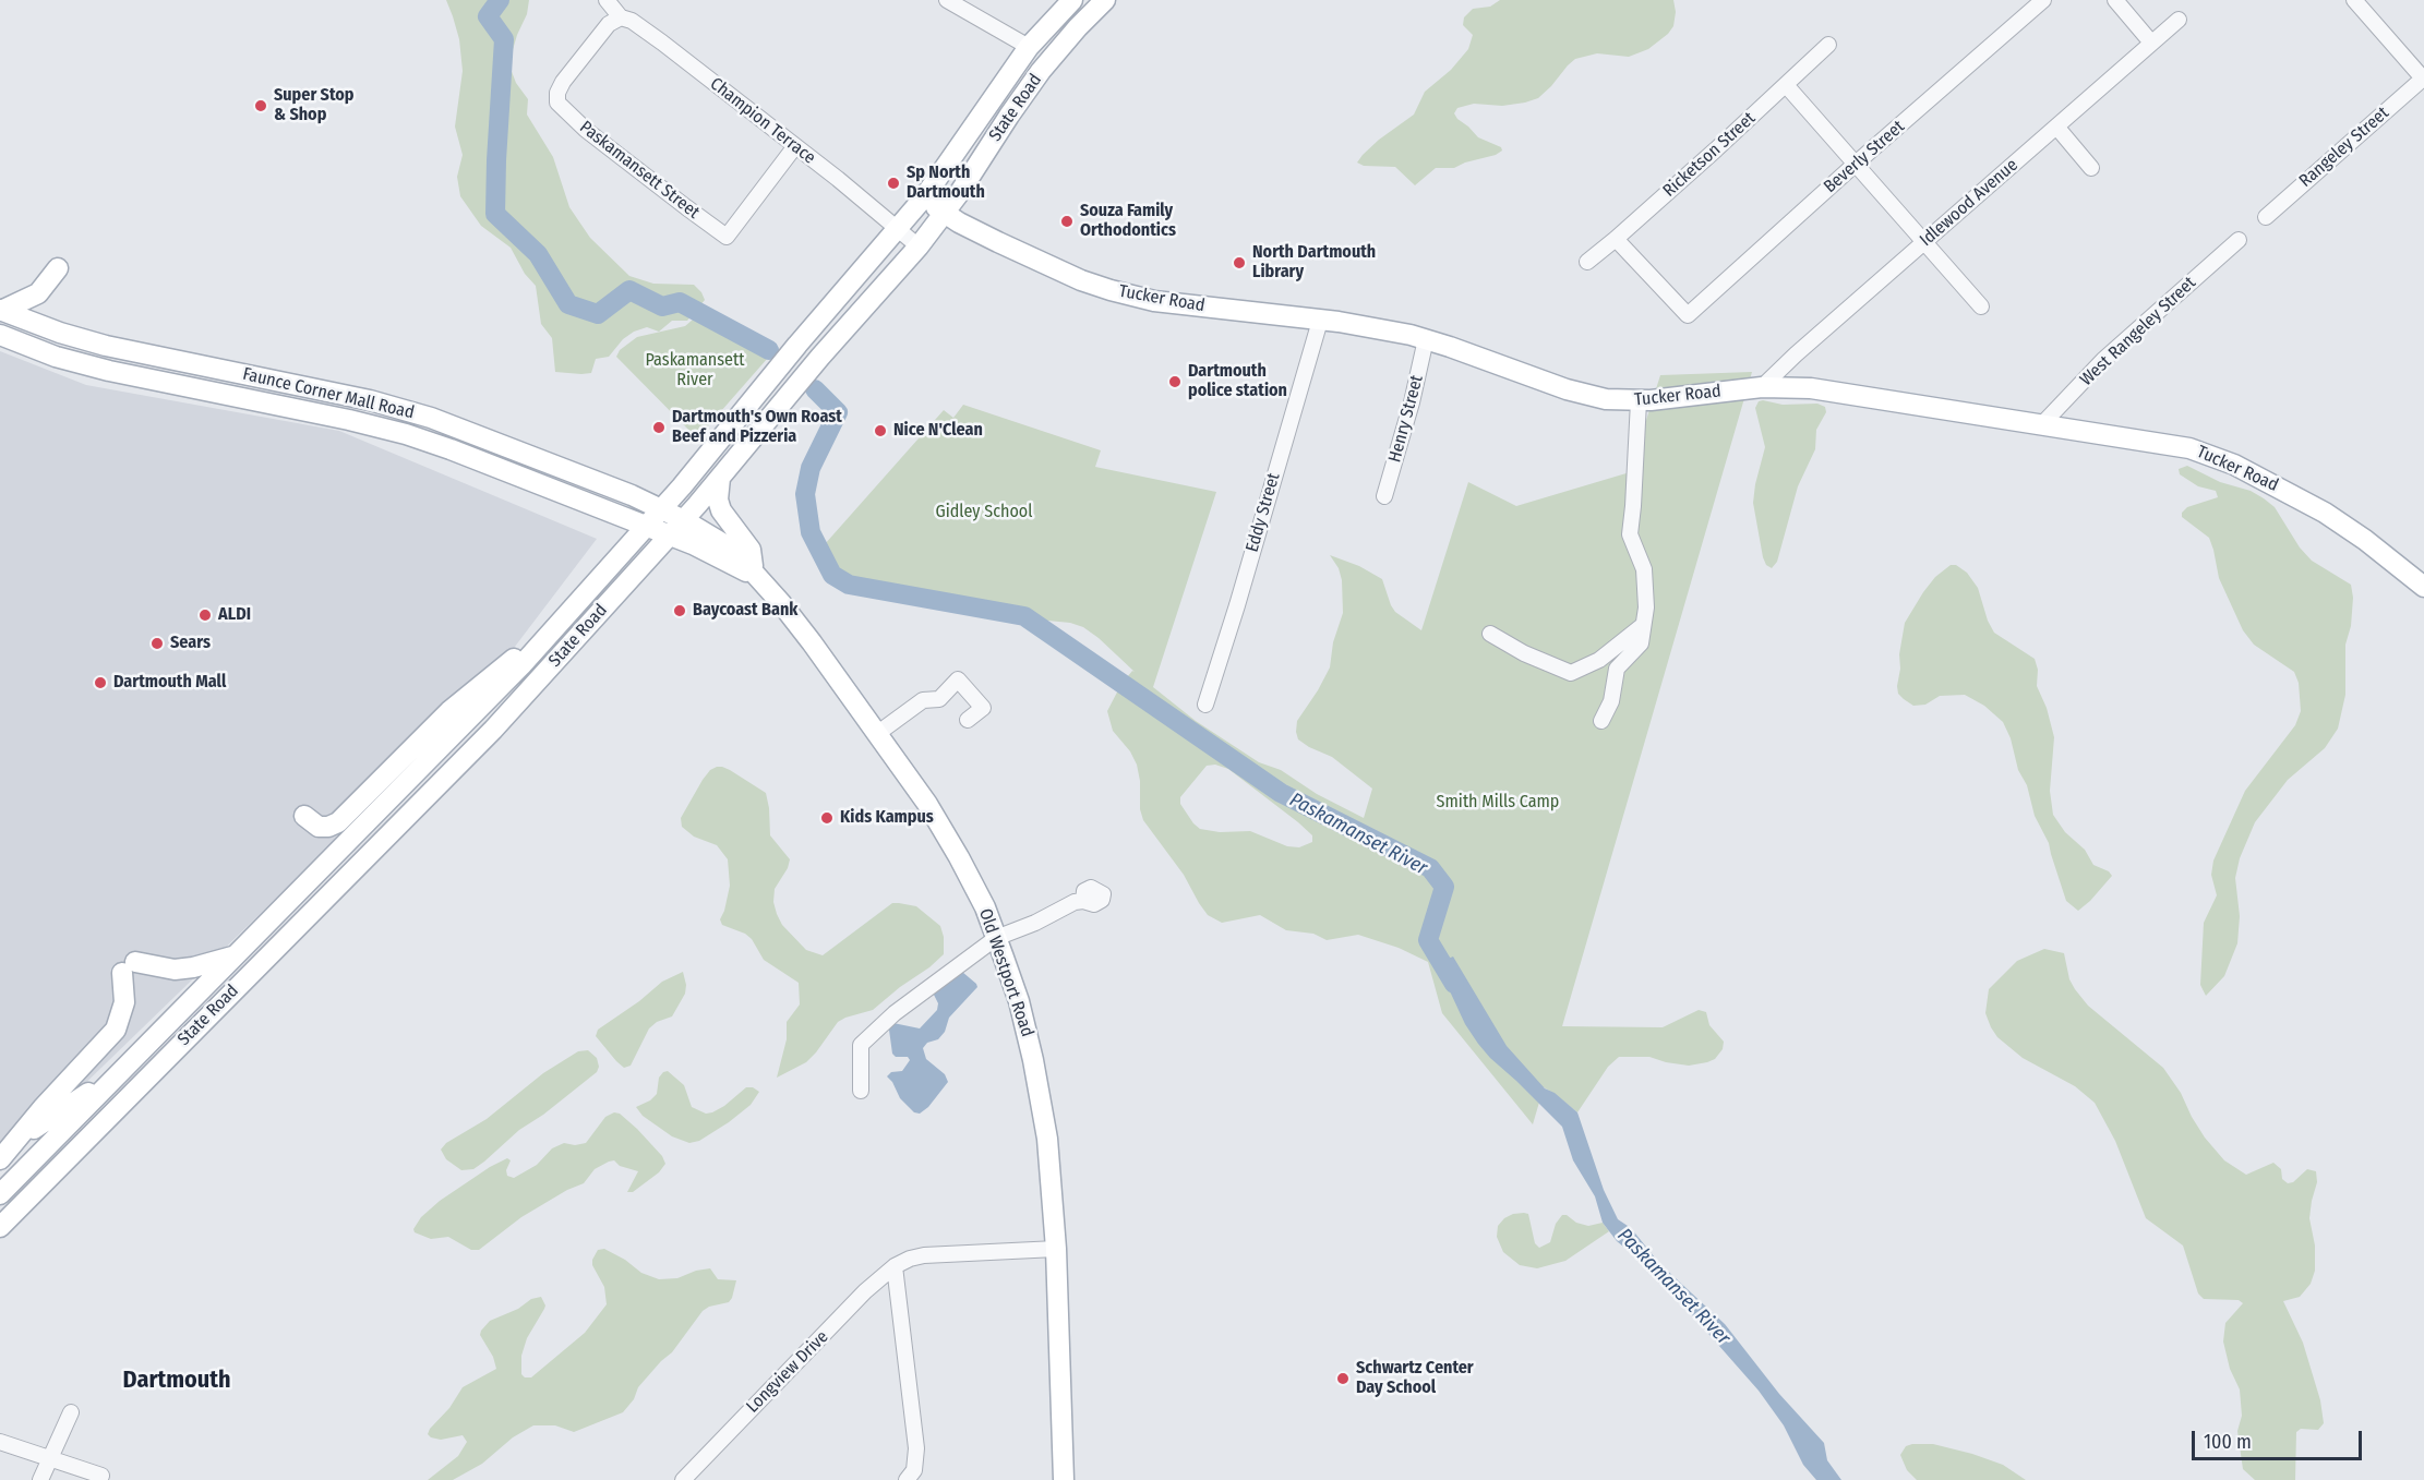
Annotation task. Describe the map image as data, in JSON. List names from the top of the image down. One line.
{"streets":{"main road":["State Road","Tucker Road","Faunce Corner Mall Road","Old Westport Road"],"street":["Champion Terrace","Rangeley Street","Ricketson Street","Beverly Street","Paskamansett Street","Idlewood Avenue","West Rangeley Street","Henry Street","Eddy Street","Longview Drive"]},"crossings":[["State Road","Champion Terrace"],["State Road","Tucker Road"],["State Road","Faunce Corner Mall Road"],["State Road","Old Westport Road"],["Champion Terrace","Paskamansett Street"],["Ricketson Street","Beverly Street"],["Idlewood Avenue","Tucker Road"],["Tucker Road","West Rangeley Street"],["Tucker Road","Henry Street"],["Tucker Road","Eddy Street"],["Faunce Corner Mall Road","Old Westport Road"],["Old Westport Road","Longview Drive"]],"districts":["Dartmouth"],"water":["Paskamanset River"],"parks":["Paskamansett River","Gidley School","Smith Mills Camp"],"places":["Super Stop & Shop","Sp North Dartmouth","Souza Family Orthodontics","North Dartmouth Library","Dartmouth police station","Dartmouth's Own Roast Beef and Pizzeria","Nice N'Clean","Baycoast Bank","ALDI","Sears","Dartmouth Mall","Kids Kampus","Schwartz Center Day School"],"scale_bar":"100 m"}
